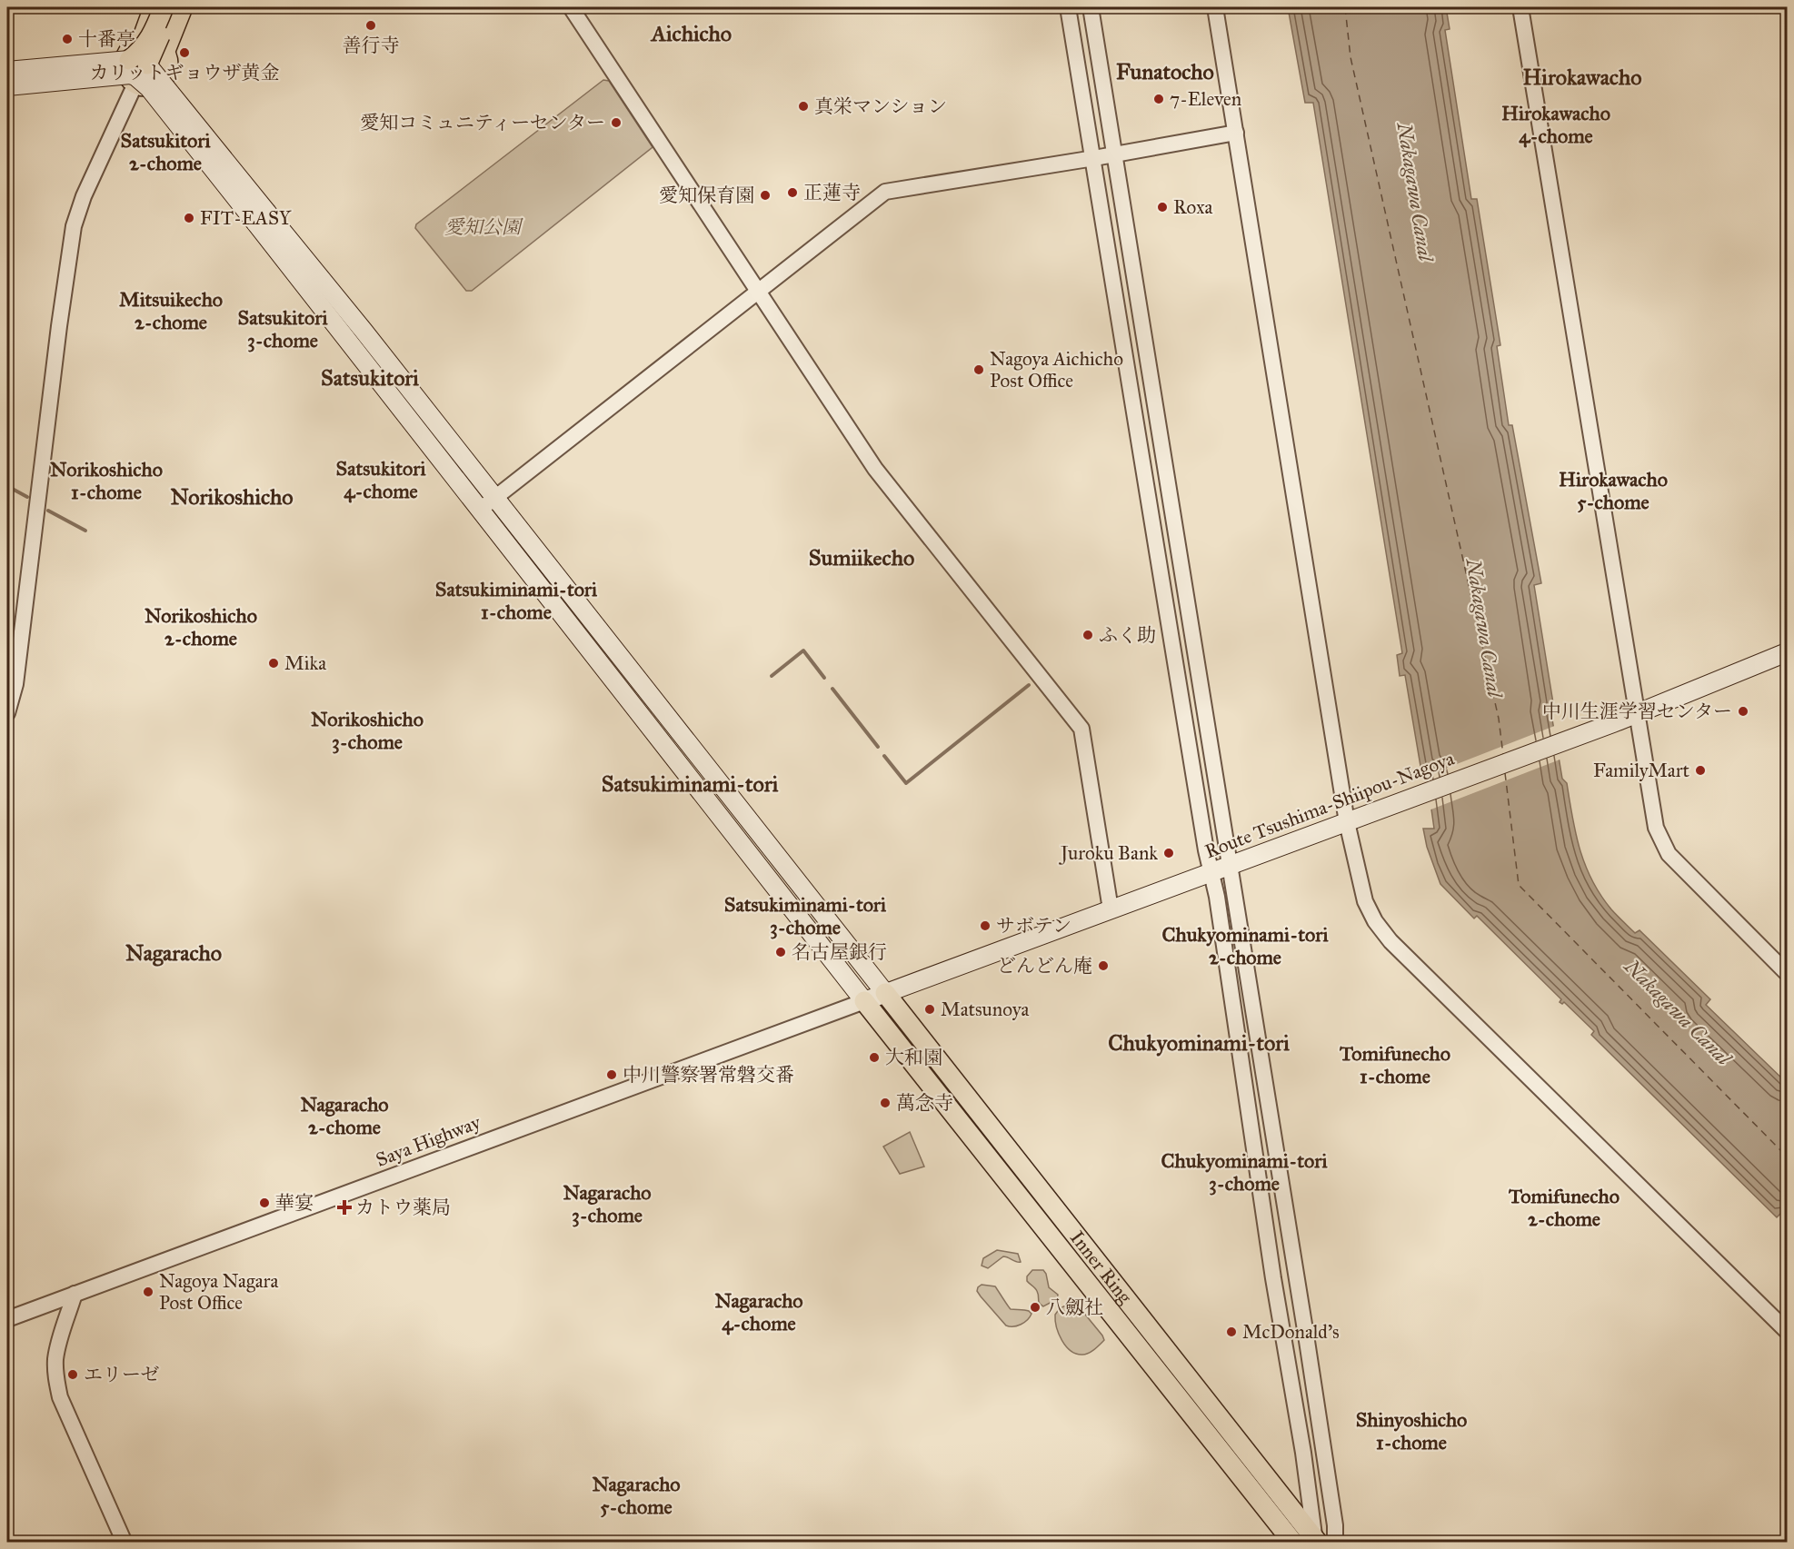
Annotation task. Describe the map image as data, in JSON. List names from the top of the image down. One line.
{"streets":{"main road":["Route Tsushima-Shiipou-Nagoya","Inner Ring"],"street":["Saya Highway"]},"crossings":[["Route Tsushima-Shiipou-Nagoya","Saya Highway"],["Route Tsushima-Shiipou-Nagoya","Inner Ring"],["Saya Highway","Inner Ring"]],"districts":["Aichicho","Funatocho","Hirokawacho","Hirokawacho 4-chome","Satsukitori 2-chome","Mitsuikecho 2-chome","Satsukitori 3-chome","Satsukitori","Satsukitori 4-chome","Norikoshicho 1-chome","Hirokawacho 5-chome","Norikoshicho","Sumiikecho","Satsukiminami-tori 1-chome","Norikoshicho 2-chome","Norikoshicho 3-chome","Satsukiminami-tori","Satsukiminami-tori 3-chome","Chukyominami-tori 2-chome","Nagaracho","Chukyominami-tori","Tomifunecho 1-chome","Nagaracho 2-chome","Chukyominami-tori 3-chome","Nagaracho 3-chome","Tomifunecho 2-chome","Nagaracho 4-chome","Shinyoshicho 1-chome","Nagaracho 5-chome"],"water":["Nakagawa Canal"],"parks":["愛知公園"],"places":{"other":["善行寺","十番亭","カリットギョウザ黄金","7-Eleven","真栄マンション","愛知コミュニティーセンター","正蓮寺","愛知保育園","Roxa","FIT-EASY","Nagoya Aichicho Post Office","ふく助","Mika","中川生涯学習センター","FamilyMart","Juroku Bank","サボテン","名古屋銀行","どんどん庵","Matsunoya","大和園","中川警察署常磐交番","萬念寺","華宴","Nagoya Nagara Post Office","八劔社","McDonald's","エリーゼ"],"health":["カトウ薬局"]}}
